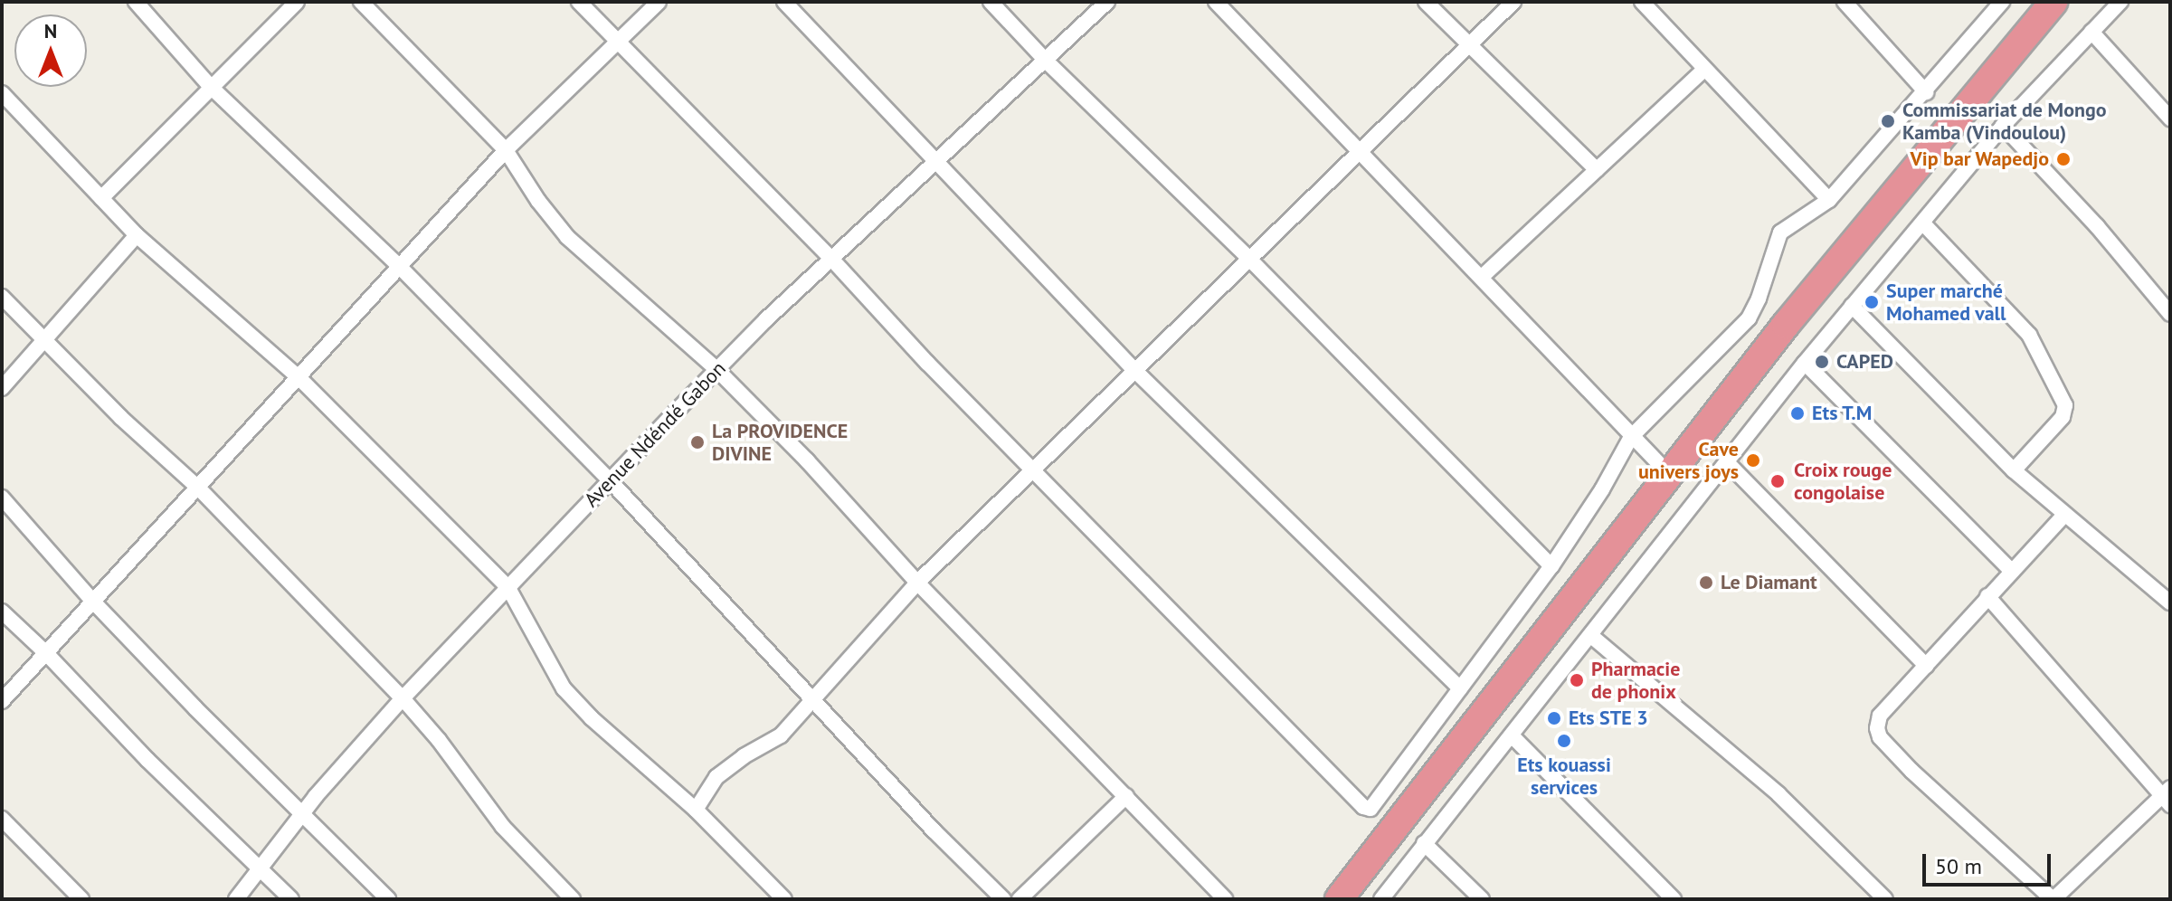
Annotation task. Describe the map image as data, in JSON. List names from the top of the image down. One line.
{"streets":{"street":["Avenue Ndéndé Gabon"]},"places":["Commissariat de Mongo Kamba (Vindoulou)","Vip bar Wapedjo","Super marché Mohamed vall","CAPED","Ets T.M","La PROVIDENCE DIVINE","Cave univers joys","Croix rouge congolaise","Le Diamant","Pharmacie de phonix","Ets STE 3","Ets kouassi services"],"scale_bar":"50 m","north":"top"}
